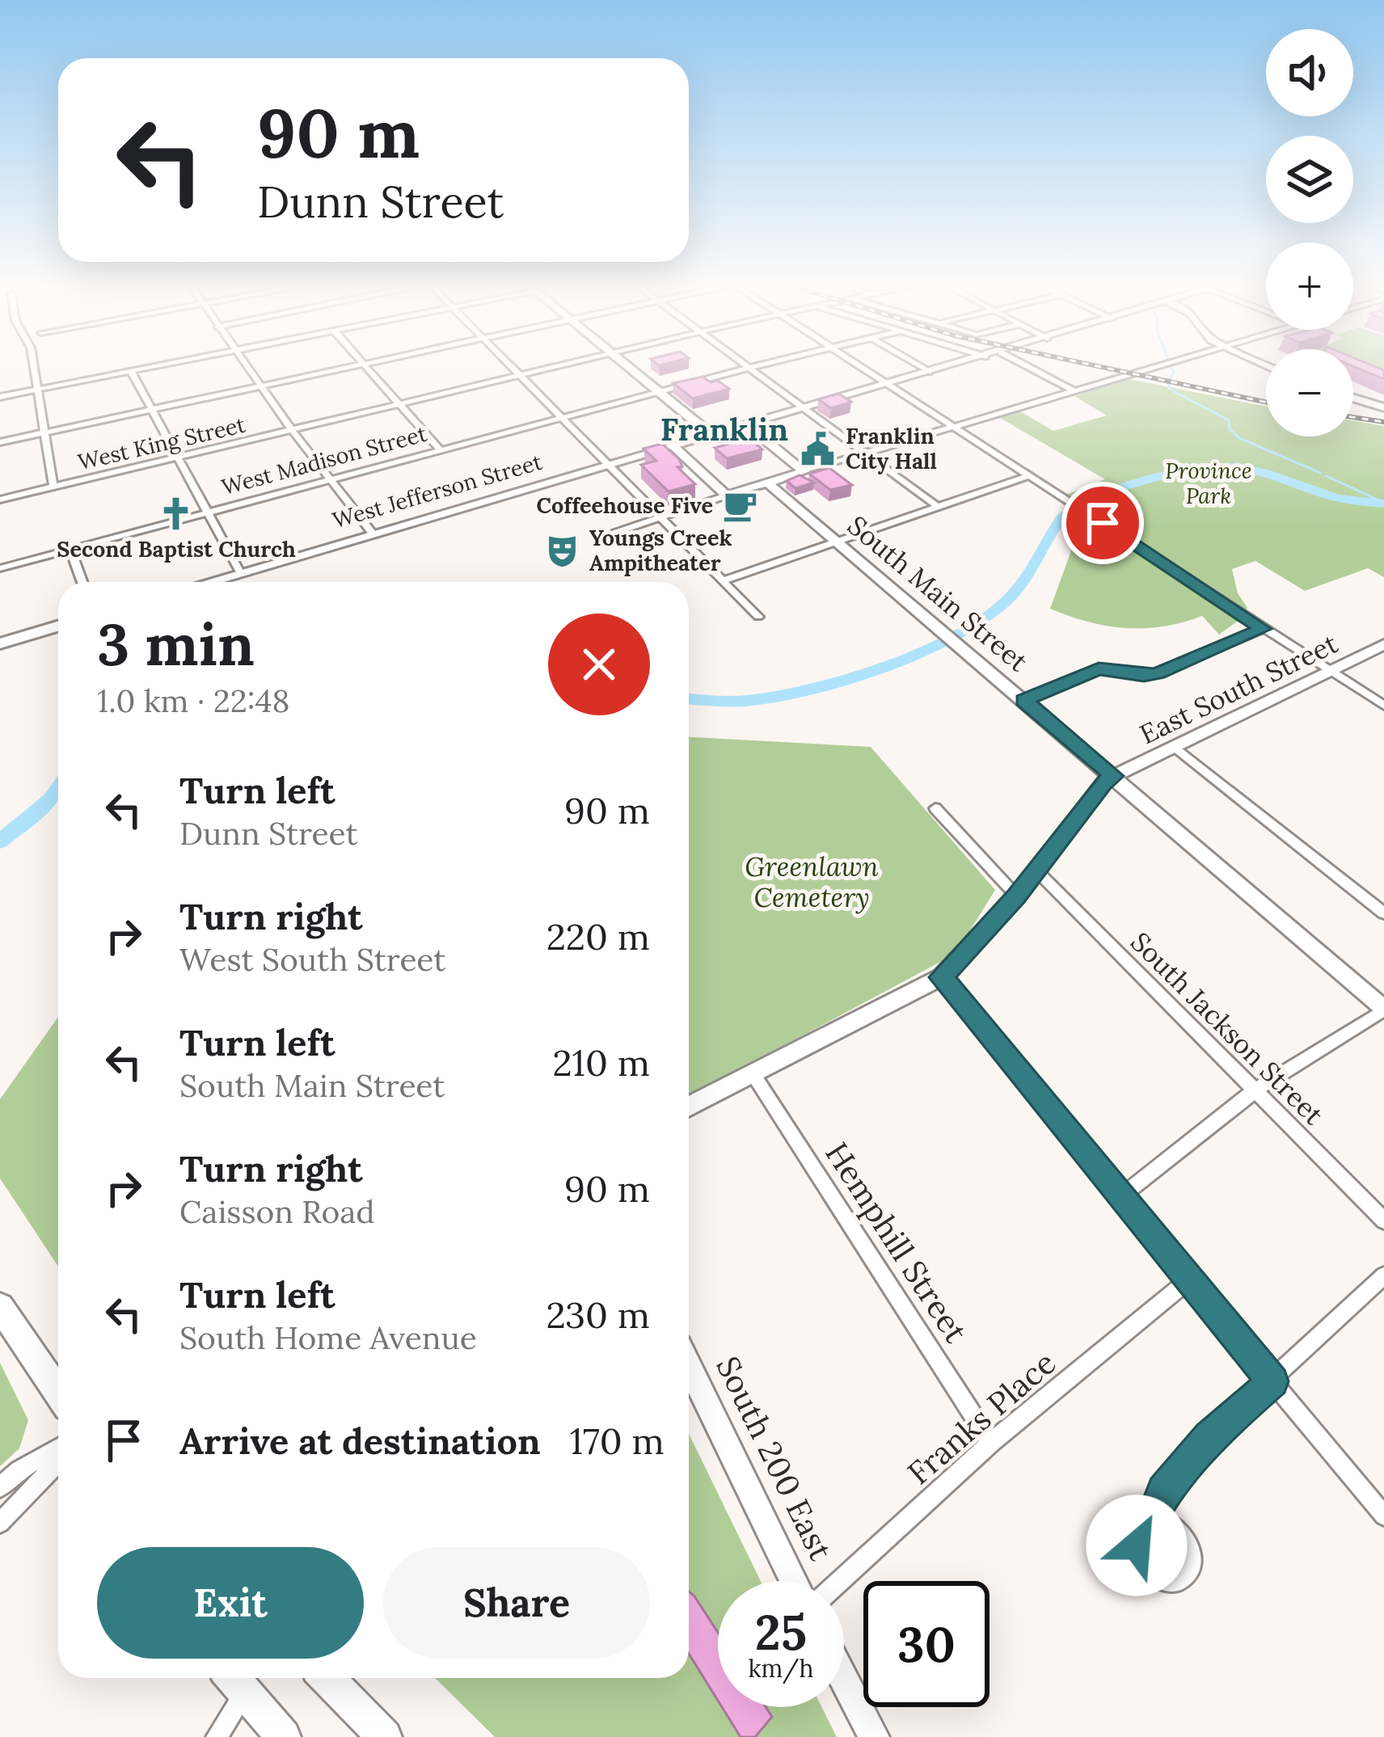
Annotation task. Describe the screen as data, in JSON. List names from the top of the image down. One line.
{"streets":{"main road":["West Jefferson Street"],"street":["West King Street","West Madison Street","South Main Street","East South Street","South Jackson Street","Hemphill Street","Franks Place","South 200 East"]},"crossings":[["South Main Street","East South Street"],["Hemphill Street","Franks Place"]],"districts":["Franklin"],"parks":["Province Park","Greenlawn Cemetery"],"places":{"public building":["Franklin City Hall"],"cafe":["Coffeehouse Five"],"church":["Second Baptist Church"],"theatre":["Youngs Creek Ampitheater"]},"page":{"map_buttons":["+","−"],"turn":["90 m","Dunn Street"],"heading":["3 min","1.0 km · 22:48"],"list":[{"name":"Turn left","note":"Dunn Street","value":"90 m"},{"name":"Turn right","note":"West South Street","value":"220 m"},{"name":"Turn left","note":"South Main Street","value":"210 m"},{"name":"Turn right","note":"Caisson Road","value":"90 m"},{"name":"Turn left","note":"South Home Avenue","value":"230 m"},{"name":"Arrive at destination","value":"170 m"}],"buttons":["Exit","Share"],"speed":"25 km/h","limit":"30"}}
